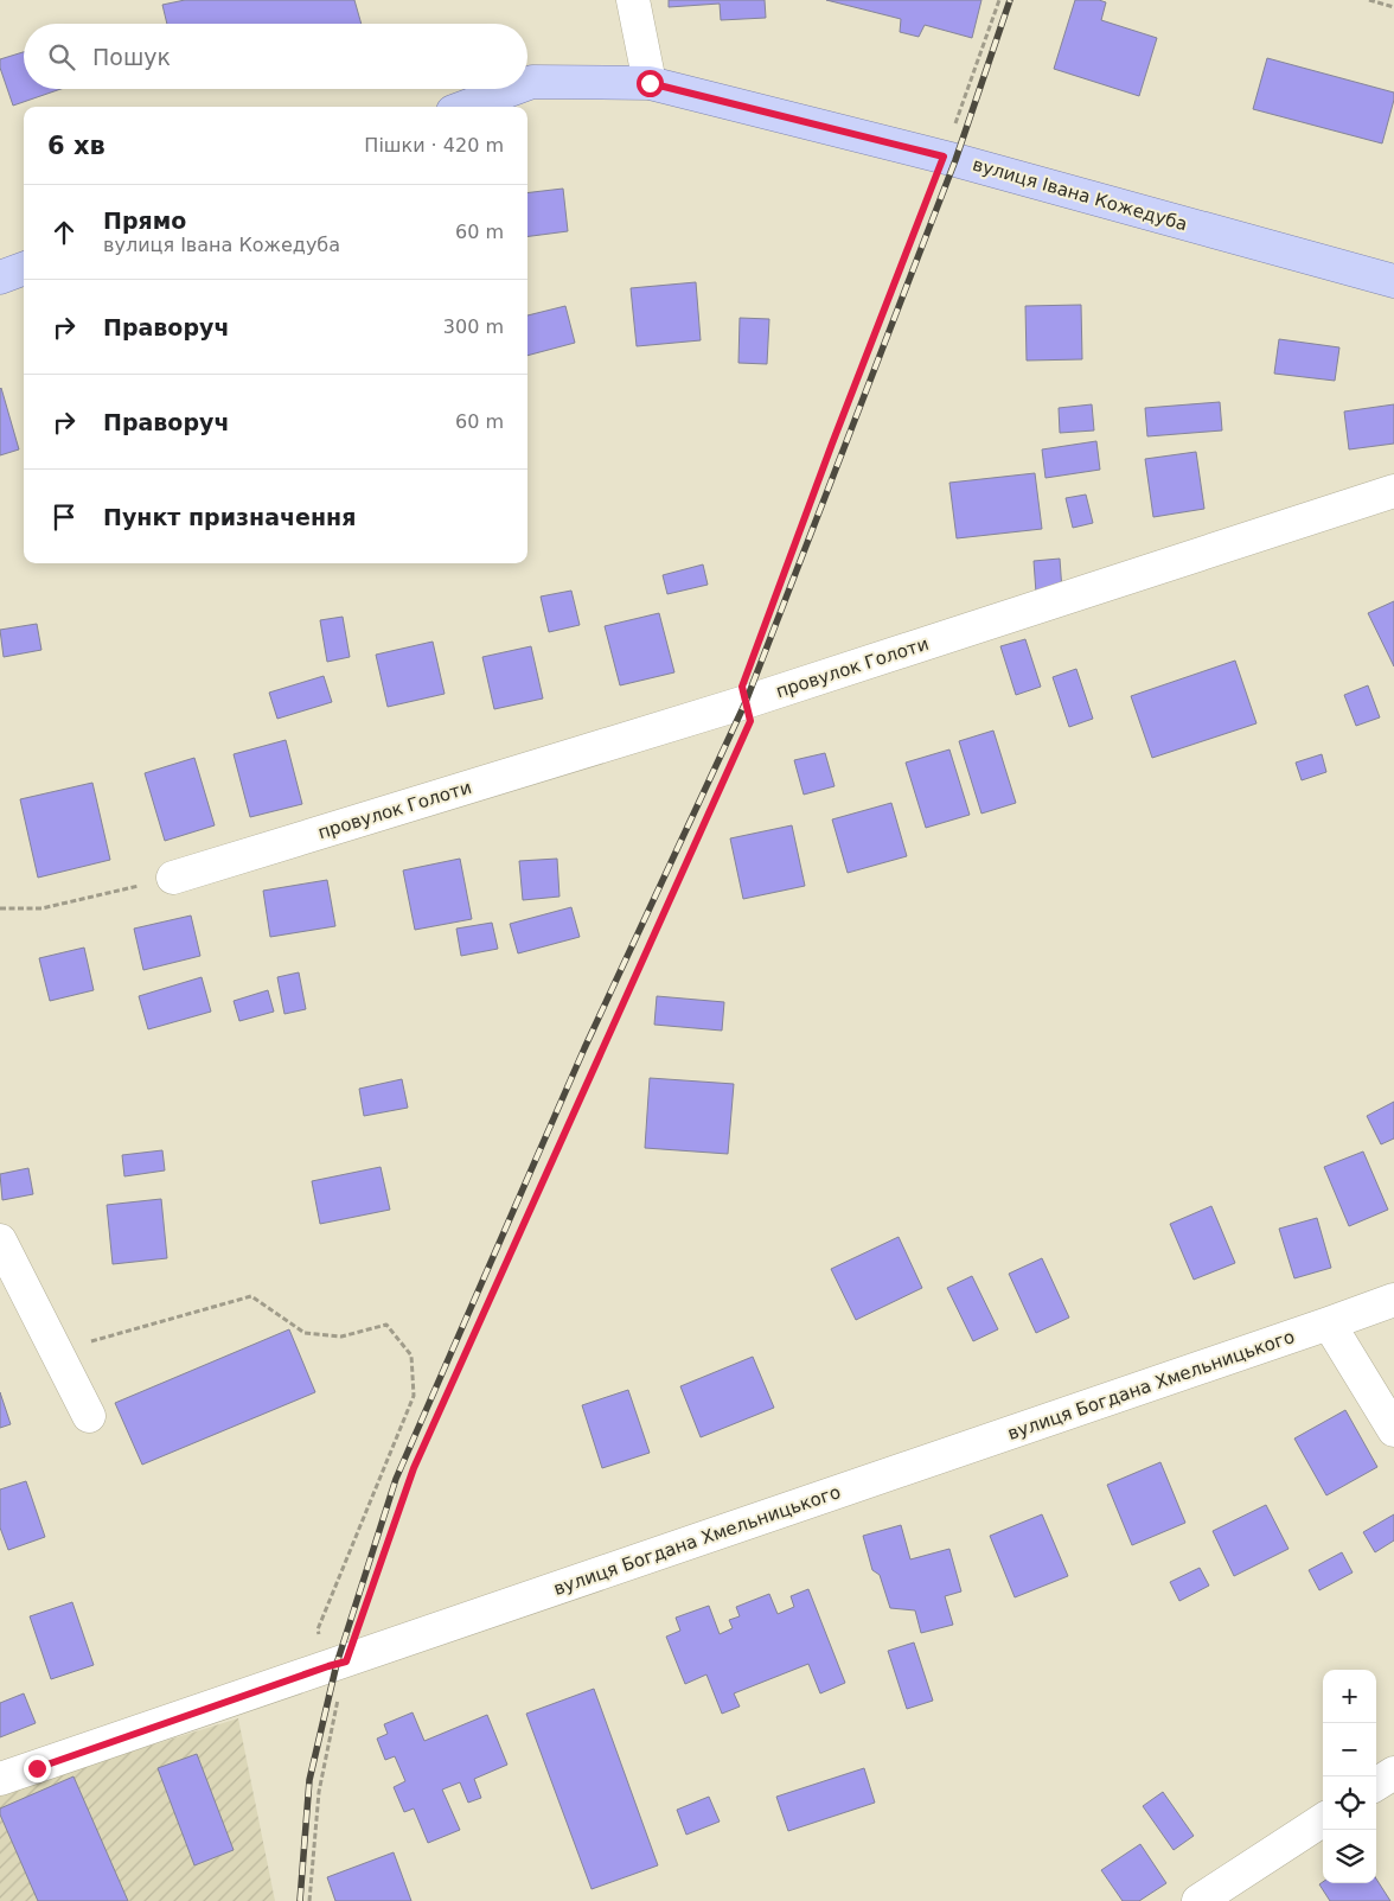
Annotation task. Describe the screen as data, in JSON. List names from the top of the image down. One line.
{"streets":{"main road":["вулиця Івана Кожедуба"],"street":["провулок Голоти","вулиця Богдана Хмельницького"]},"page":{"search":"Пошук","heading":["6 хв","Пішки · 420 m"],"list":[["Прямо","вулиця Івана Кожедуба","60 m"],["Праворуч","300 m"],["Праворуч","60 m"],"Пункт призначення"],"map_buttons":["+","−"]}}
